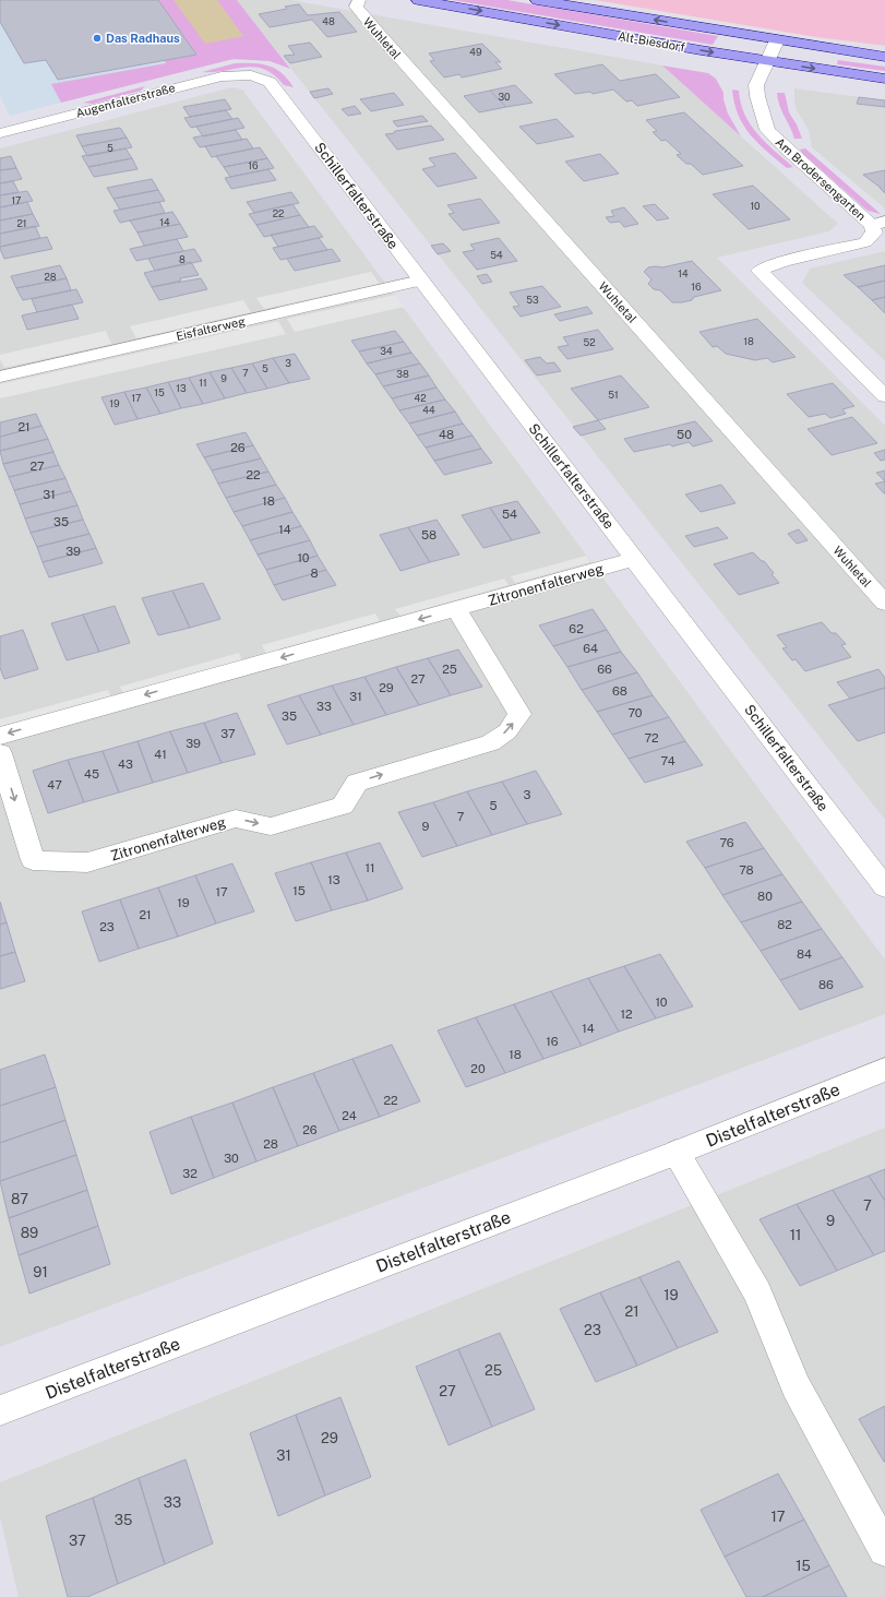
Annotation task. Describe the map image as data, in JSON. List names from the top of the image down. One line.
{"streets":{"main road":["Alt-Biesdorf"],"street":["Wuhletal","Augenfalterstraße","Am Brodersengarten","Schillerfalterstraße","Eisfalterweg","Zitronenfalterweg","Distelfalterstraße"]},"crossings":[["Alt-Biesdorf","Am Brodersengarten"],["Augenfalterstraße","Schillerfalterstraße"],["Schillerfalterstraße","Eisfalterweg"],["Schillerfalterstraße","Zitronenfalterweg"]],"places":["Das Radhaus"],"house_numbers":["48","49","30","5","16","17","10","22","14","21","54","8","14","28","16","53","18","52","34","3","5","7","38","9","11","13","15","51","17","42","19","44","21","48","50","26","27","22","31","18","54","35","14","58","39","10","8","62","64","25","66","27","29","68","31","33","70","35","37","72","39","41","74","43","45","47","3","5","7","9","76","11","78","13","15","17","80","19","21","82","23","84","86","10","12","14","16","18","20","22","24","26","28","30","32","87","7","9","89","11","91","19","21","23","25","27","29","31","33","17","35","37","15"]}
